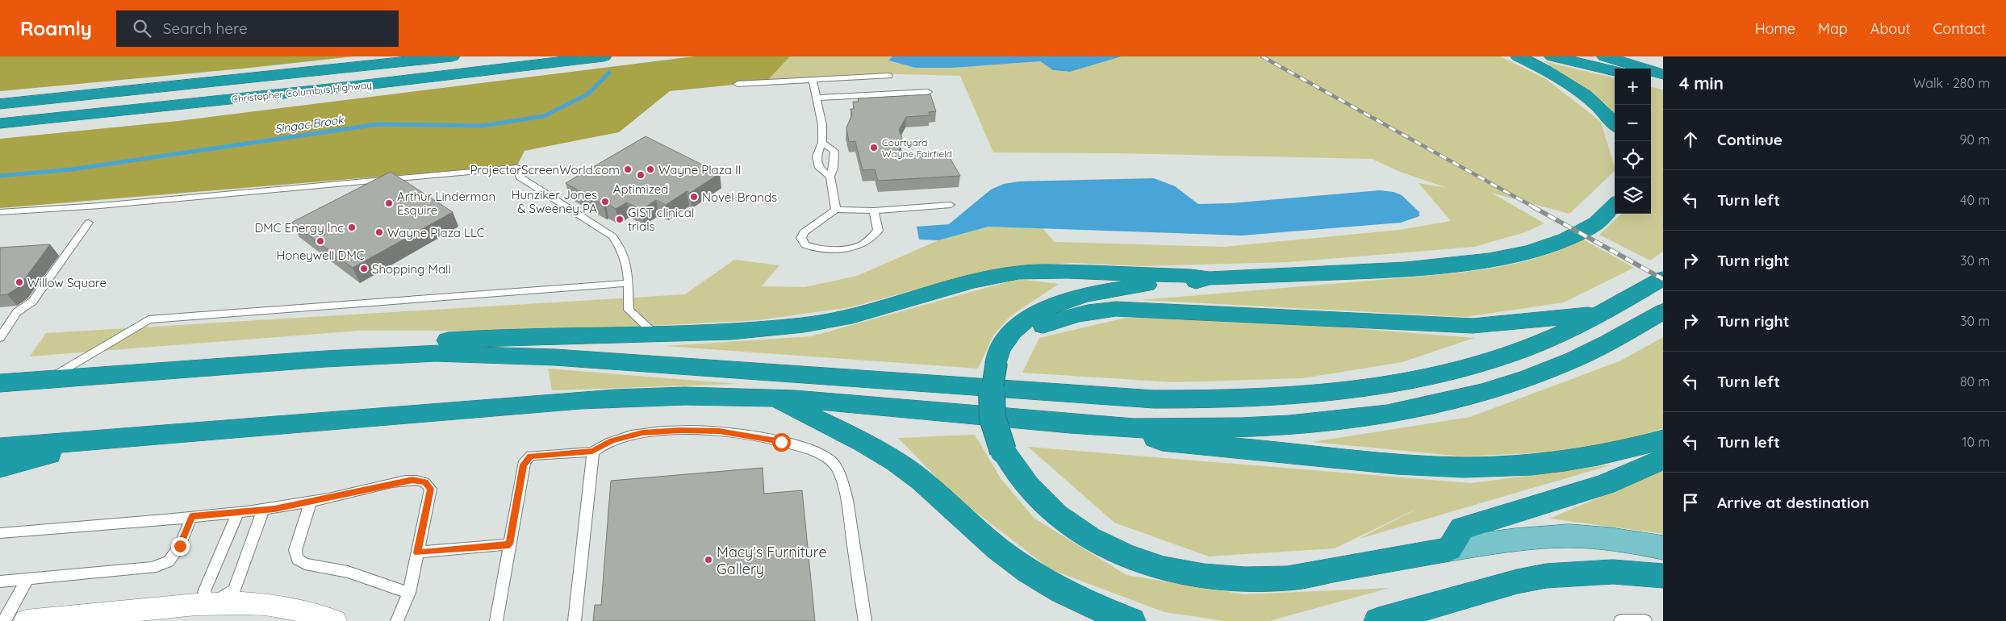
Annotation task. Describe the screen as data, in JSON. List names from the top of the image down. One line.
{"streets":{"highway":["Christopher Columbus Highway"]},"water":["Singac Brook"],"places":["Courtyard Wayne Fairfield","ProjectorScreenWorld.com","Wayne Plaza II","Aptimized","Novel Brands","Hunziker Jones & Sweeney PA","Arthur Linderman Esquire","GIST clinical trials","DMC Energy Inc","Wayne Plaza LLC","Honeywell DMC","Shopping Mall","Willow Square","Macy's Furniture Gallery"],"page":{"header":"Roamly","search":"Search here","nav":["Home","Map","About","Contact"],"heading":["4 min","Walk · 280 m"],"map_buttons":["+","−"],"list":[["Continue","90 m"],["Turn left","40 m"],["Turn right","30 m"],["Turn right","30 m"],["Turn left","80 m"],["Turn left","10 m"],"Arrive at destination"]}}
